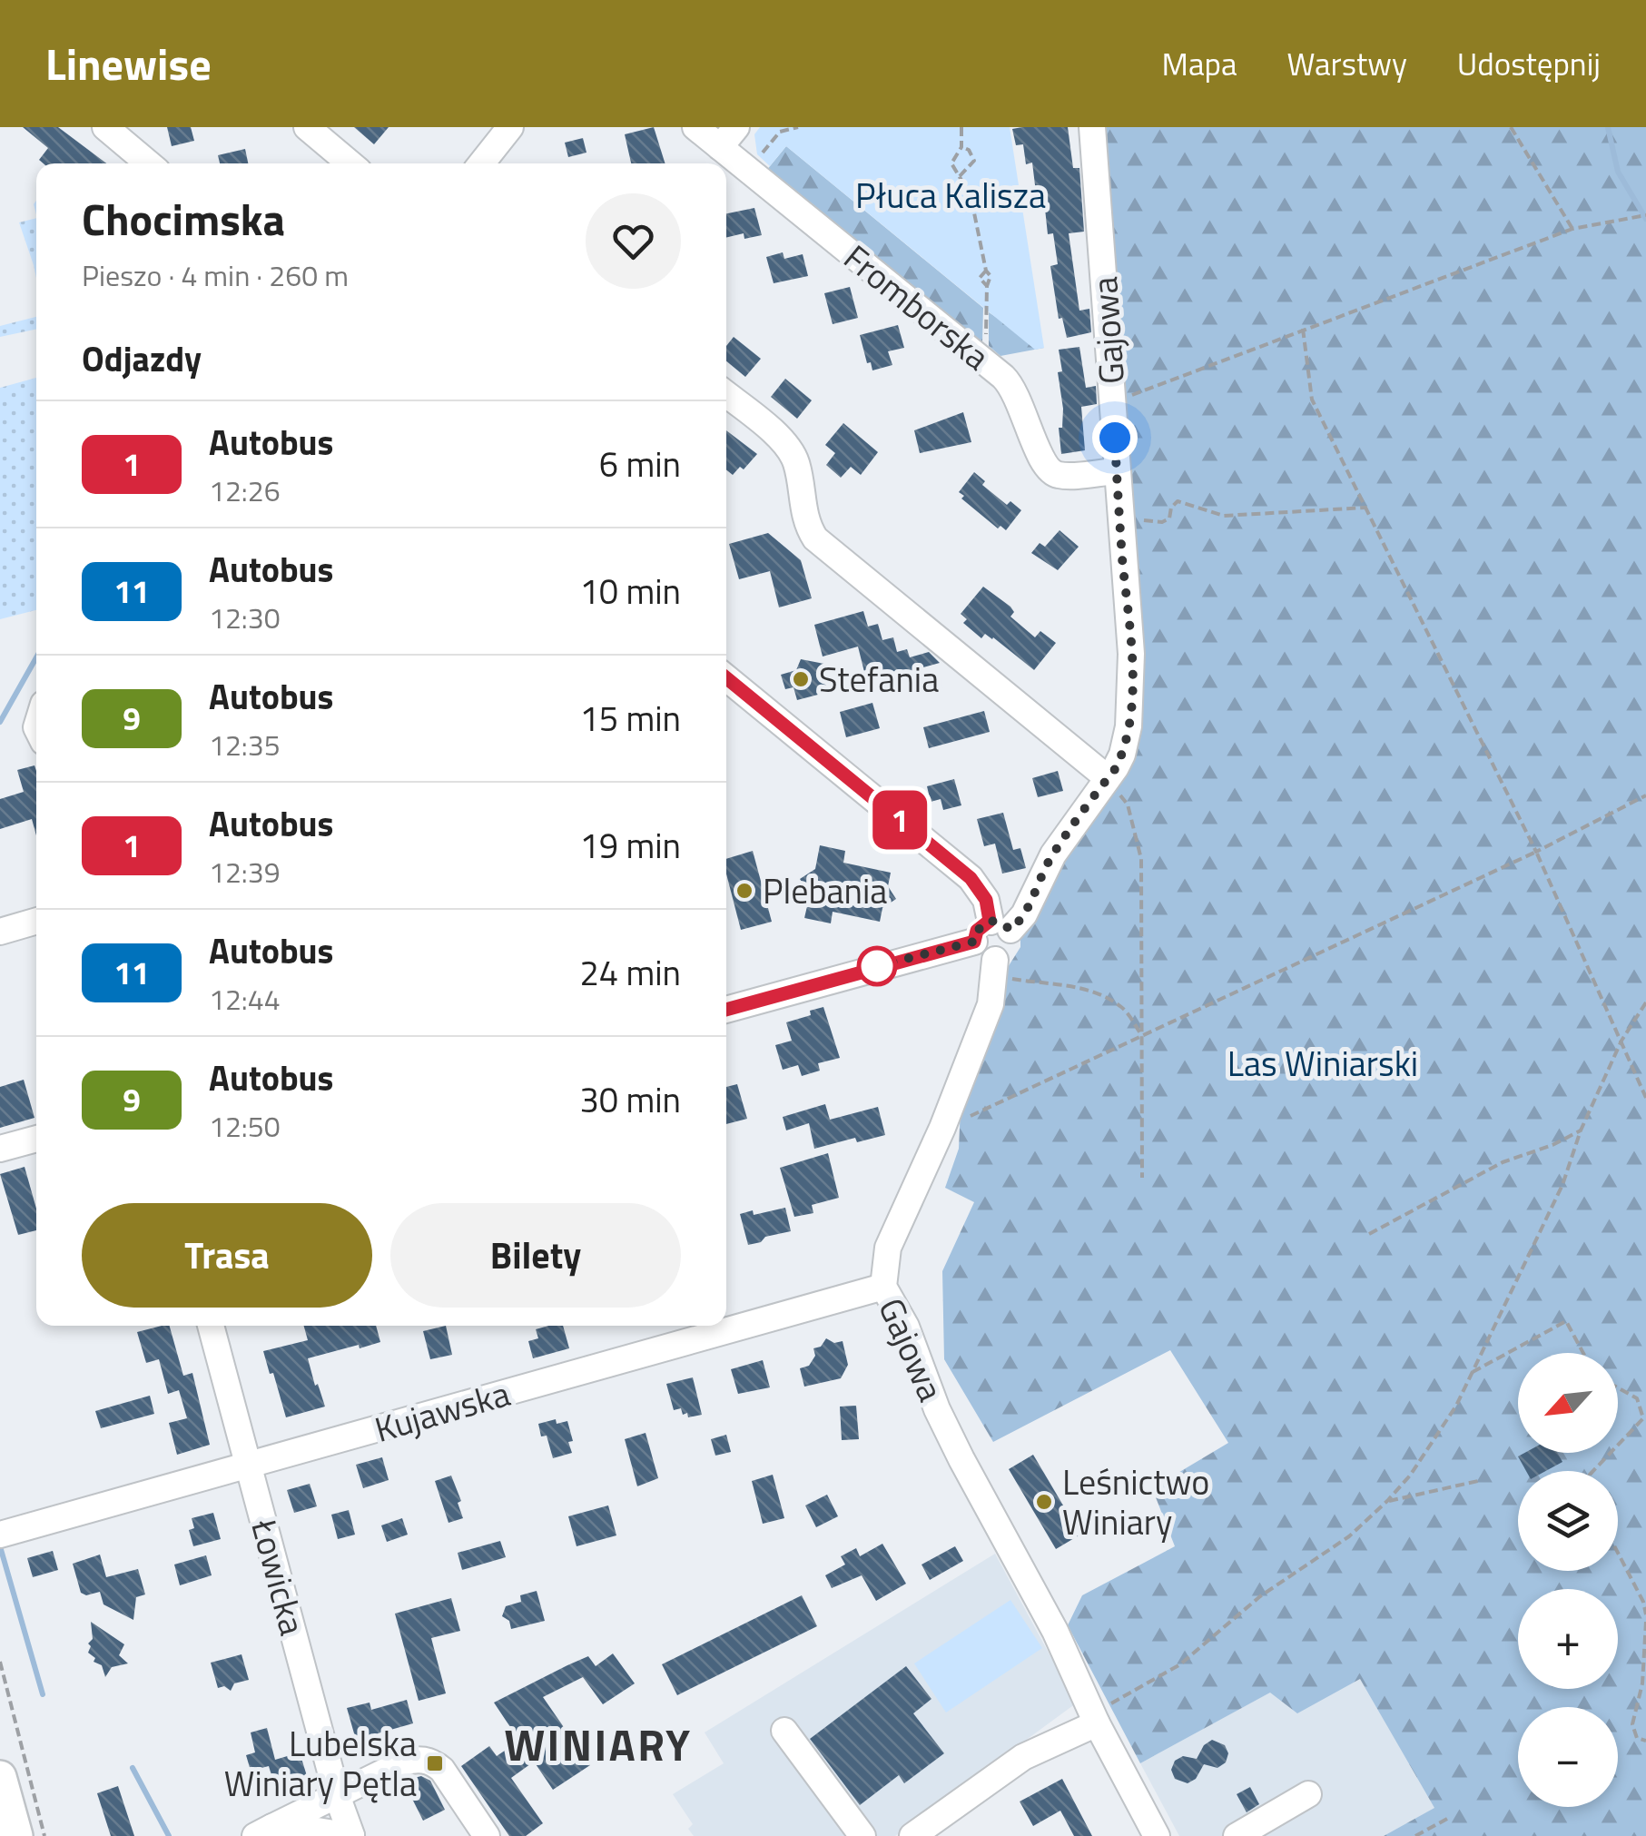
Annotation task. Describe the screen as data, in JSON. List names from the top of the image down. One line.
{"streets":{"street":["Fromborska","Gajowa","Kujawska","Łowicka"]},"crossings":[["Fromborska","Gajowa"],["Gajowa","Kujawska"],["Kujawska","Łowicka"]],"districts":["WINIARY"],"parks":["Płuca Kalisza","Las Winiarski"],"places":{"other":["Stefania","Plebania","Leśnictwo Winiary"],"transit":["Lubelska Winiary Pętla"]},"lines":["bus line 1"],"north":"bottom left","page":{"header":"Linewise","nav":["Mapa","Warstwy","Udostępnij"],"on_map":"1","heading":[["Chocimska","Pieszo · 4 min · 260 m"],"Odjazdy"],"list":[{"mark":"1","name":"Autobus","note":"12:26","value":"6 min"},{"mark":"11","name":"Autobus","note":"12:30","value":"10 min"},{"mark":"9","name":"Autobus","note":"12:35","value":"15 min"},{"mark":"1","name":"Autobus","note":"12:39","value":"19 min"},{"mark":"11","name":"Autobus","note":"12:44","value":"24 min"},{"mark":"9","name":"Autobus","note":"12:50","value":"30 min"}],"buttons":["Trasa","Bilety"],"map_buttons":["+","−"]}}
